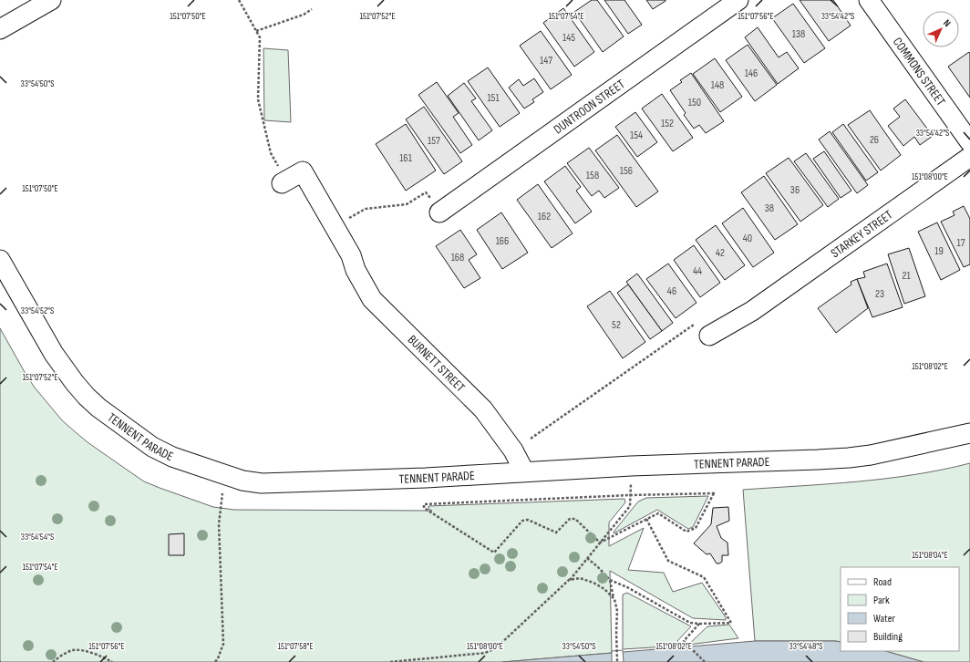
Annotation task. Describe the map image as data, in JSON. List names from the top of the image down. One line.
{"streets":{"street":["COMMONS STREET","DUNTROON STREET","STARKEY STREET","BURNETT STREET","TENNENT PARADE"]},"crossings":[["BURNETT STREET","TENNENT PARADE"]],"house_numbers":["138","145","147","146","148","151","150","152","154","26","157","161","156","158","36","38","162","40","166","17","19","42","168","44","21","46","23","52"],"legend":["Road","Park","Water","Building"],"north":"top right","coordinates":["151°07'50\"E","151°07'52\"E","151°07'54\"E","151°07'56\"E","33°54'42\"S","33°54'50\"S","151°08'00\"E","33°54'52\"S","151°08'02\"E","33°54'54\"S","151°08'04\"E","151°07'58\"E","33°54'48\"S"]}
